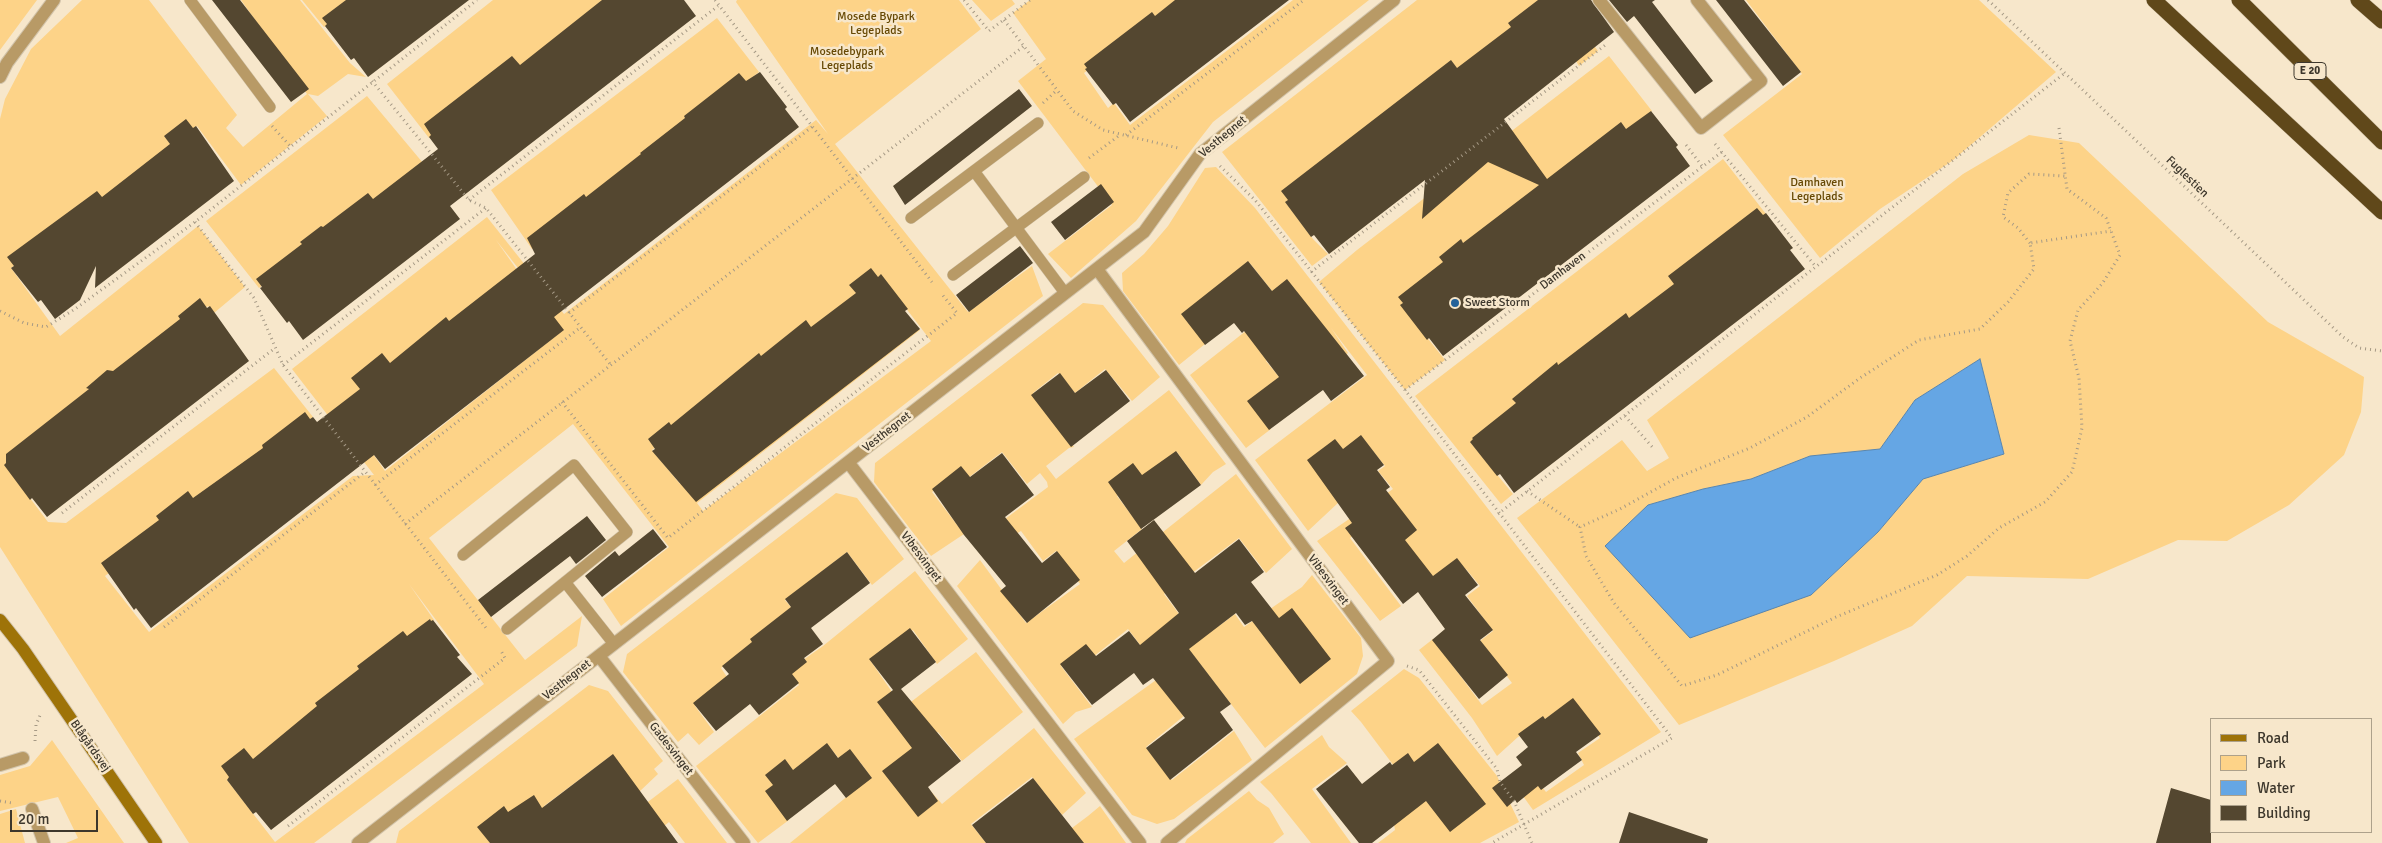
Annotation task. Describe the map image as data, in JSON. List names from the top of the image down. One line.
{"streets":{"highway":["E 20"],"street":["Vesthegnet","Vibesvinget","Blågårdsvej","Gadesvinget"],"path":["Fuglestien","Damhaven"]},"crossings":[["Vesthegnet","Vibesvinget"],["Vesthegnet","Gadesvinget"]],"parks":["Mosede Bypark Legeplads","Mosedebypark Legeplads","Damhaven Legeplads"],"places":["Sweet Storm"],"legend":["Road","Park","Water","Building"],"scale_bar":"20 m"}
